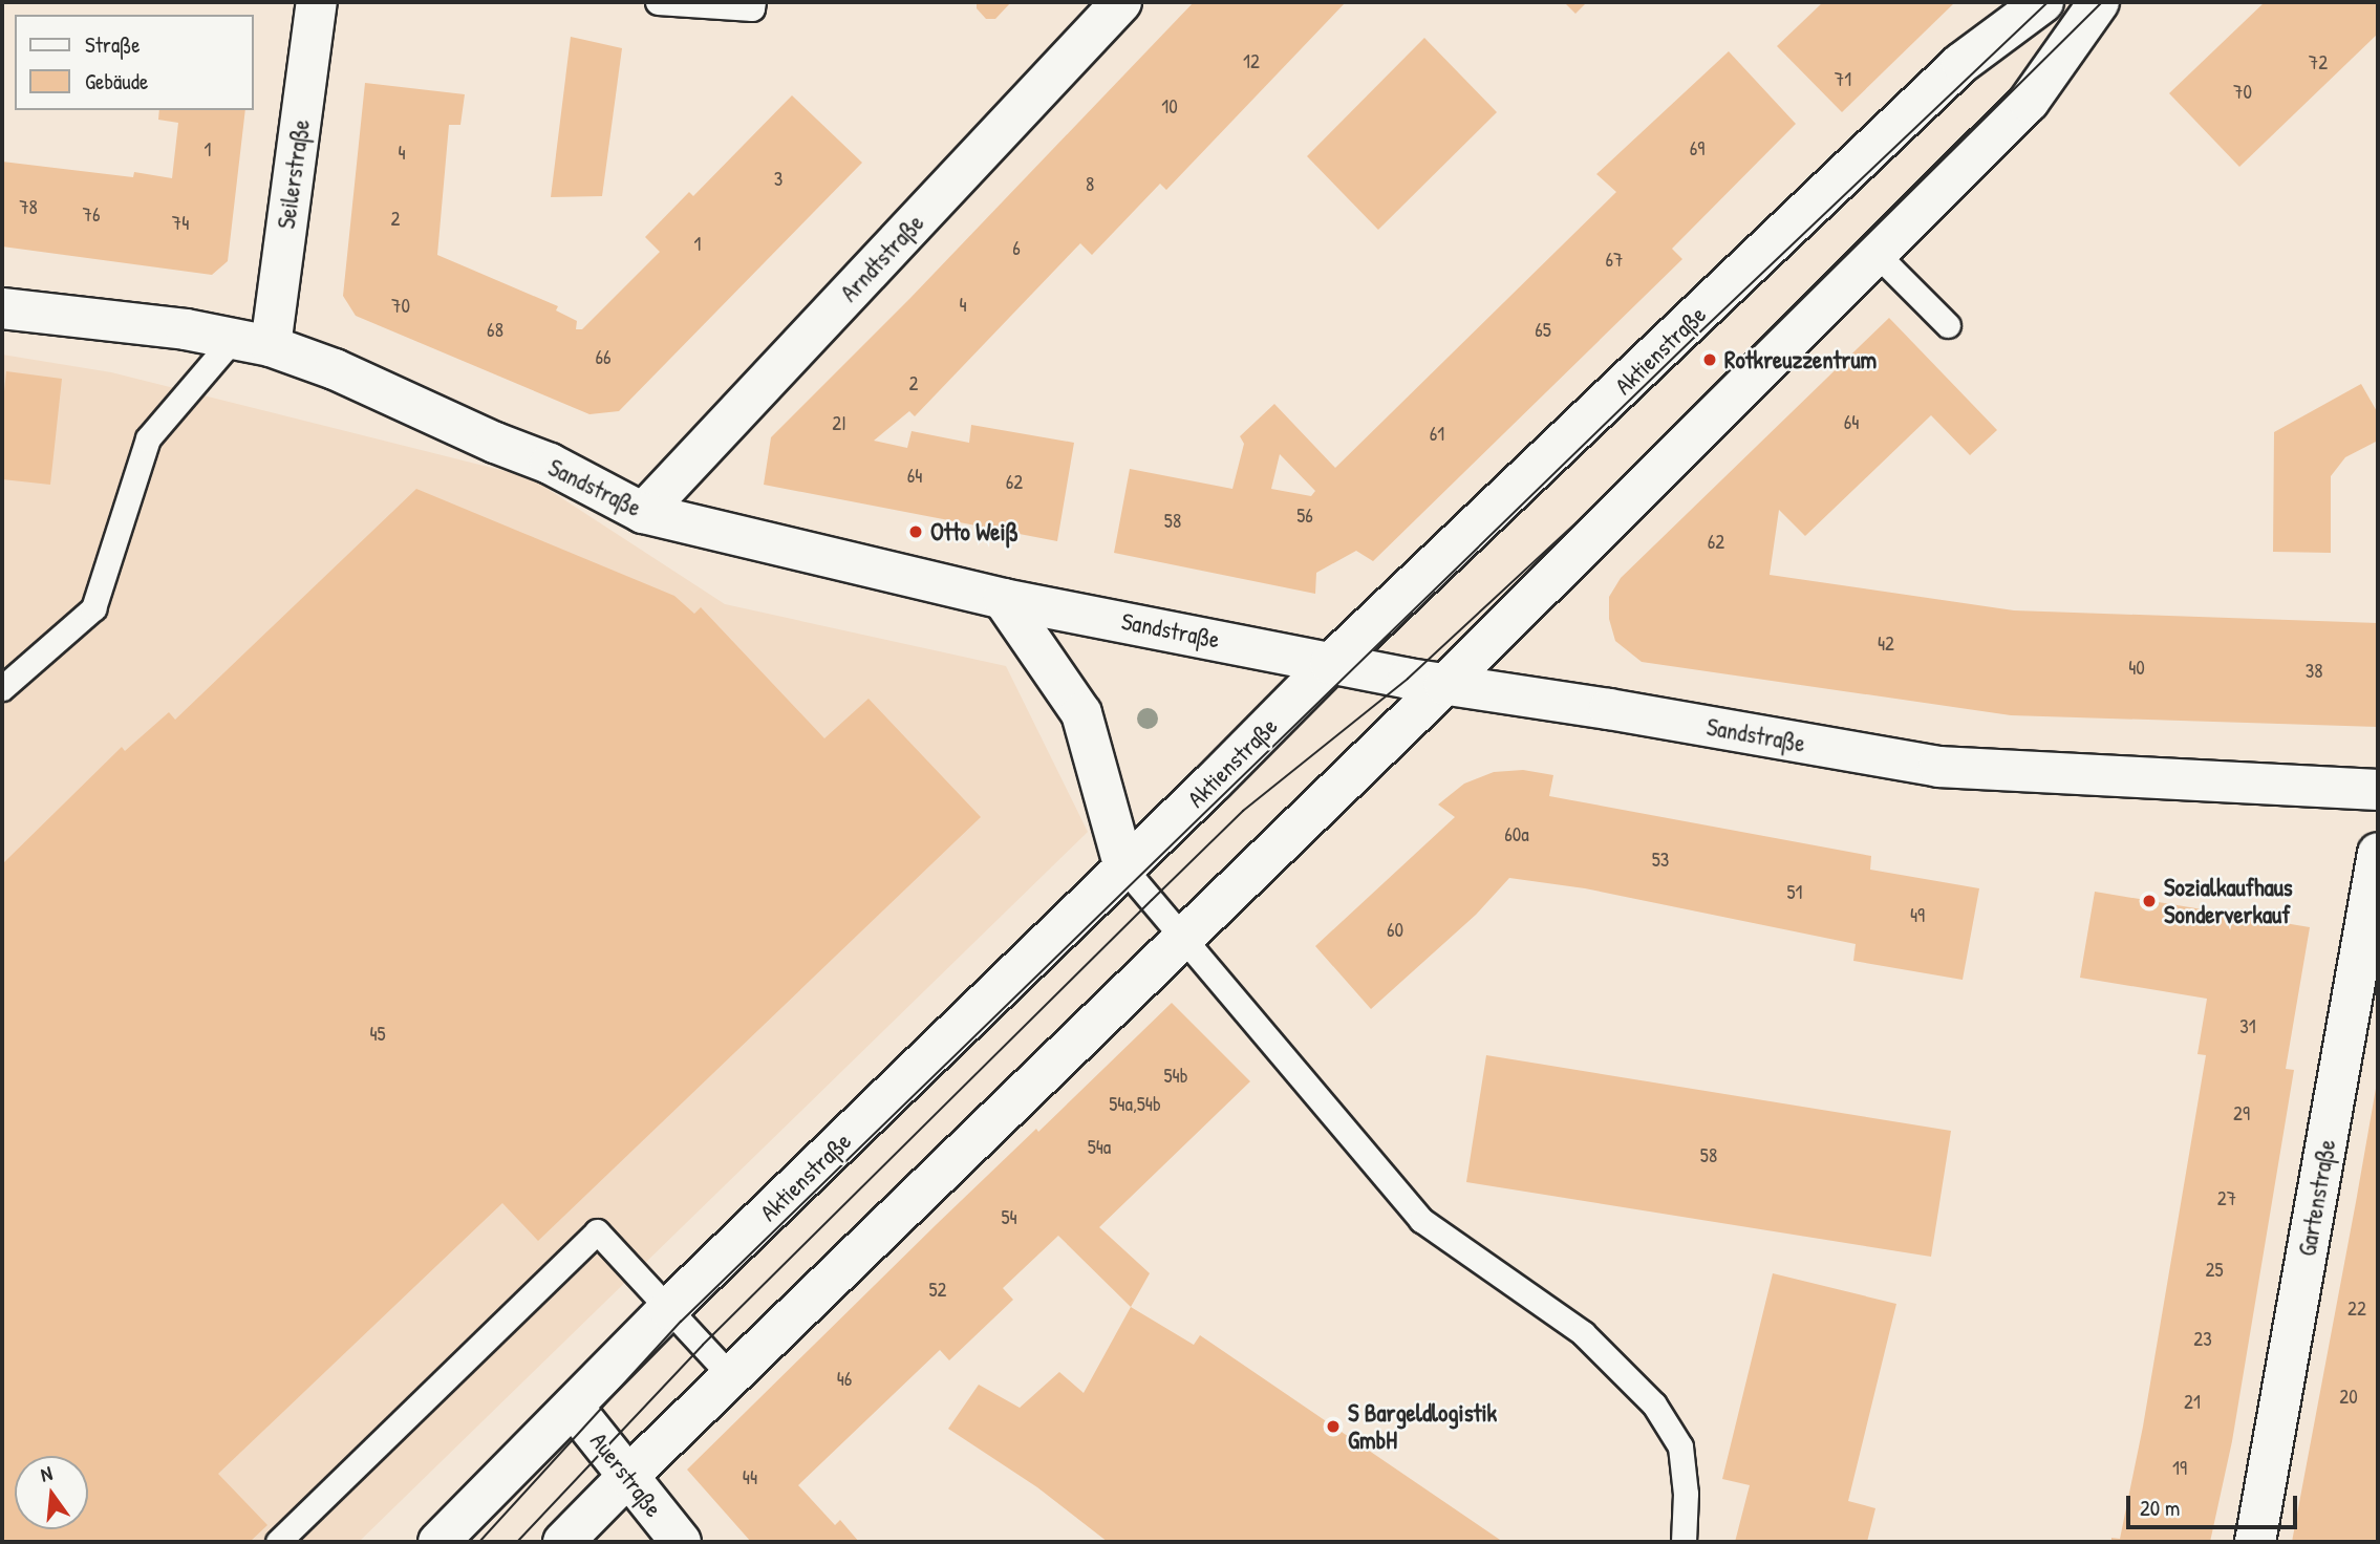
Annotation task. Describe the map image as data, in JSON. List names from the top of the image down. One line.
{"streets":{"main road":["Seilerstraße","Arndtstraße","Aktienstraße","Sandstraße","Gartenstraße","Auerstraße"]},"crossings":[["Seilerstraße","Sandstraße"],["Arndtstraße","Sandstraße"],["Aktienstraße","Sandstraße"],["Aktienstraße","Auerstraße"]],"places":["Rotkreuzzentrum","Otto Weiß","Sozialkaufhaus Sonderverkauf","S Bargeldlogistik GmbH"],"house_numbers":["12","72","71","70","10","69","1","4","3","8","78","76","2","74","1","6","67","4","70","68","65","66","2","64","2I","61","64","62","56","58","62","42","40","38","60a","53","51","49","60","31","45","54b","54a,54b","29","54a","58","27","54","25","52","22","23","46","20","21","19","44"],"legend":["Straße","Gebäude"],"scale_bar":"20 m","north":"top"}
